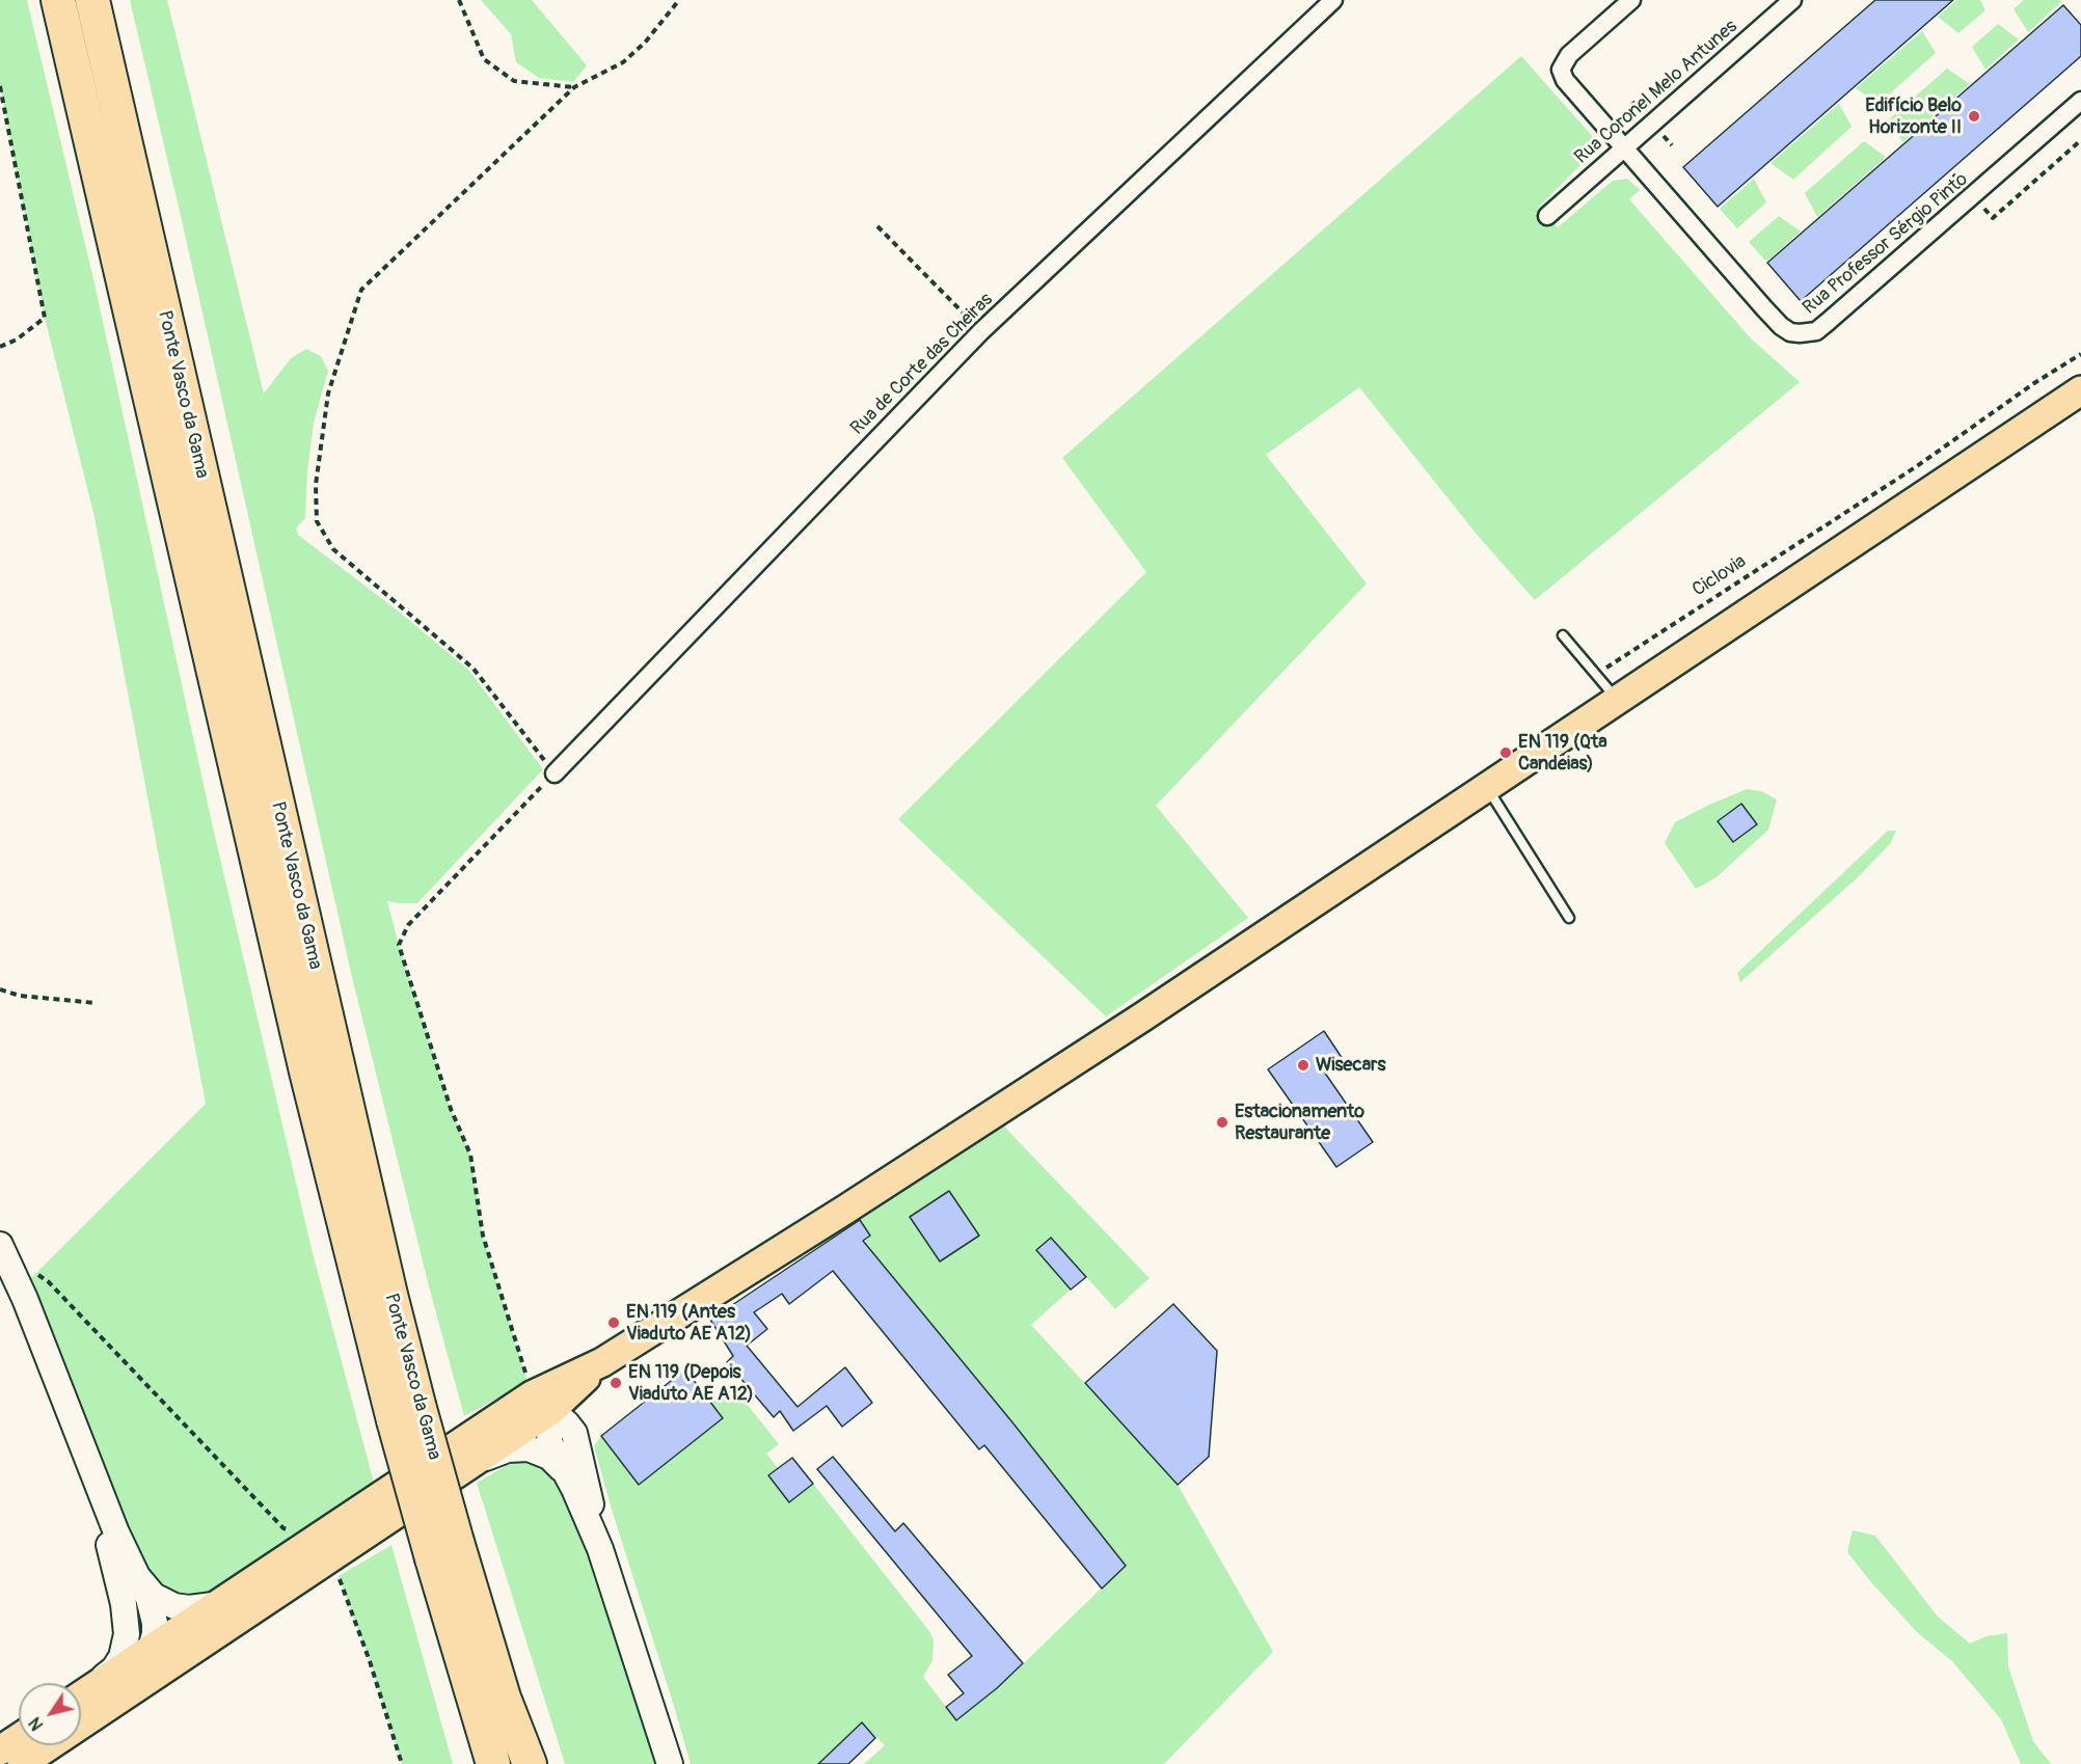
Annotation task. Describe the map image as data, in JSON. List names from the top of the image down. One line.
{"streets":{"highway":["Ponte Vasco da Gama"],"street":["Rua Coronel Melo Antunes","Rua Professor Sérgio Pinto","Rua de Corte das Cheiras"],"path":["Ciclovia"]},"crossings":[["Rua Coronel Melo Antunes","Rua Professor Sérgio Pinto"]],"places":["Edifício Belo Horizonte II","EN 119 (Qta Candeias)","Wisecars","Estacionamento Restaurante","EN 119 (Antes Viaduto AE A12)","EN 119 (Depois Viaduto AE A12)"],"north":"bottom left"}
